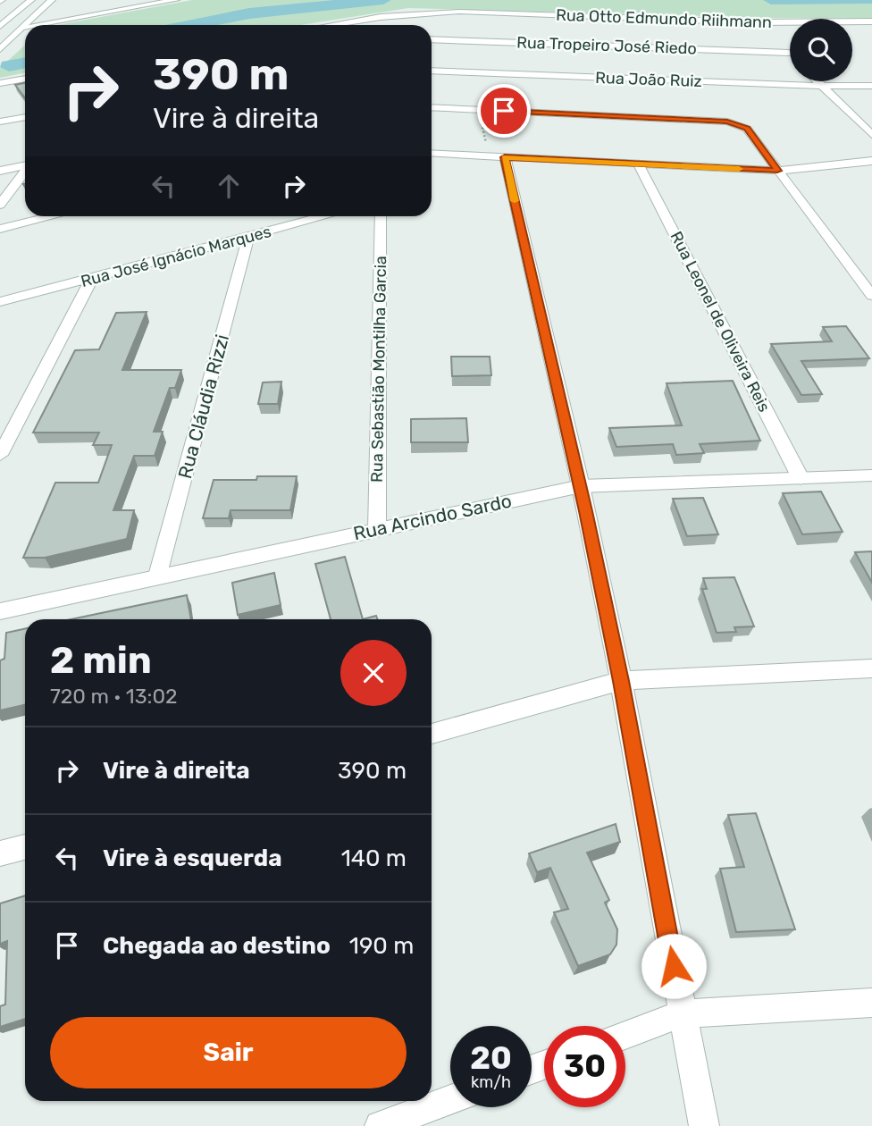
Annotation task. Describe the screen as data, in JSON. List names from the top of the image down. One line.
{"streets":{"street":["Rua Otto Edmundo Riihmann","Rua Tropeiro José Riedo","Rua João Ruiz","Rua José Ignácio Marques","Rua Leonel de Oliveira Reis","Rua Sebastião Montilha Garcia","Rua Cláudia Rizzi","Rua Arcindo Sardo"]},"crossings":[["Rua José Ignácio Marques","Rua Cláudia Rizzi"],["Rua Leonel de Oliveira Reis","Rua Arcindo Sardo"],["Rua Sebastião Montilha Garcia","Rua Arcindo Sardo"],["Rua Cláudia Rizzi","Rua Arcindo Sardo"]],"page":{"turn":["390 m","Vire à direita"],"heading":["2 min","720 m · 13:02"],"list":[{"name":"Vire à direita","value":"390 m"},{"name":"Vire à esquerda","value":"140 m"},{"name":"Chegada ao destino","value":"190 m"}],"buttons":"Sair","speed":"20 km/h","limit":"30"}}
